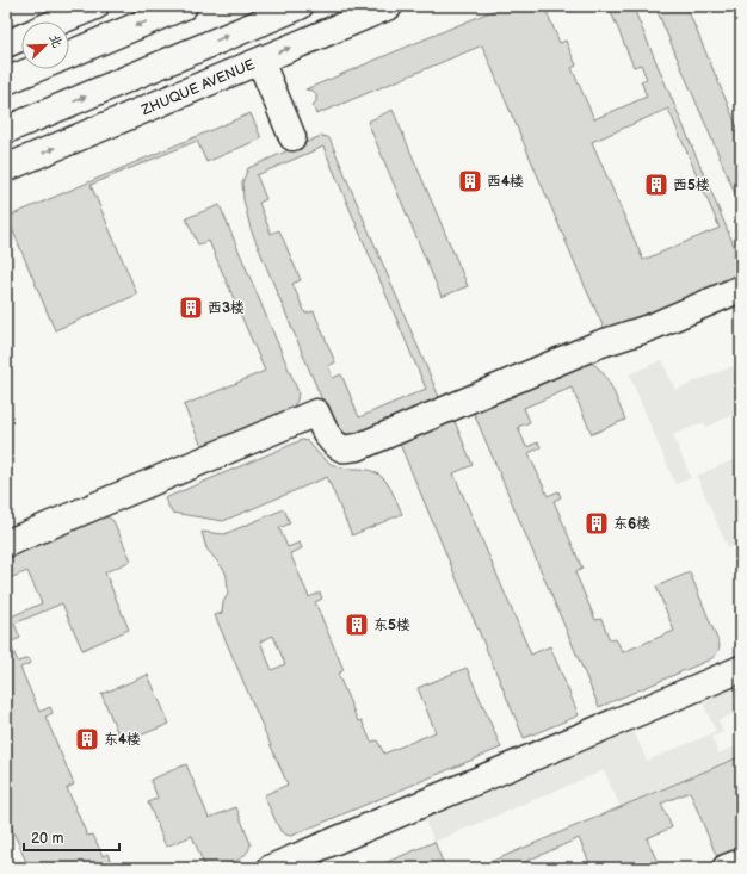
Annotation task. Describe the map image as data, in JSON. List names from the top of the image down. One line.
{"streets":{"street":["ZHUQUE AVENUE"]},"places":{"building":["西4楼","西5楼","西3楼","东6楼","东5楼","东4楼"]},"scale_bar":"20 m","north":"top right"}
